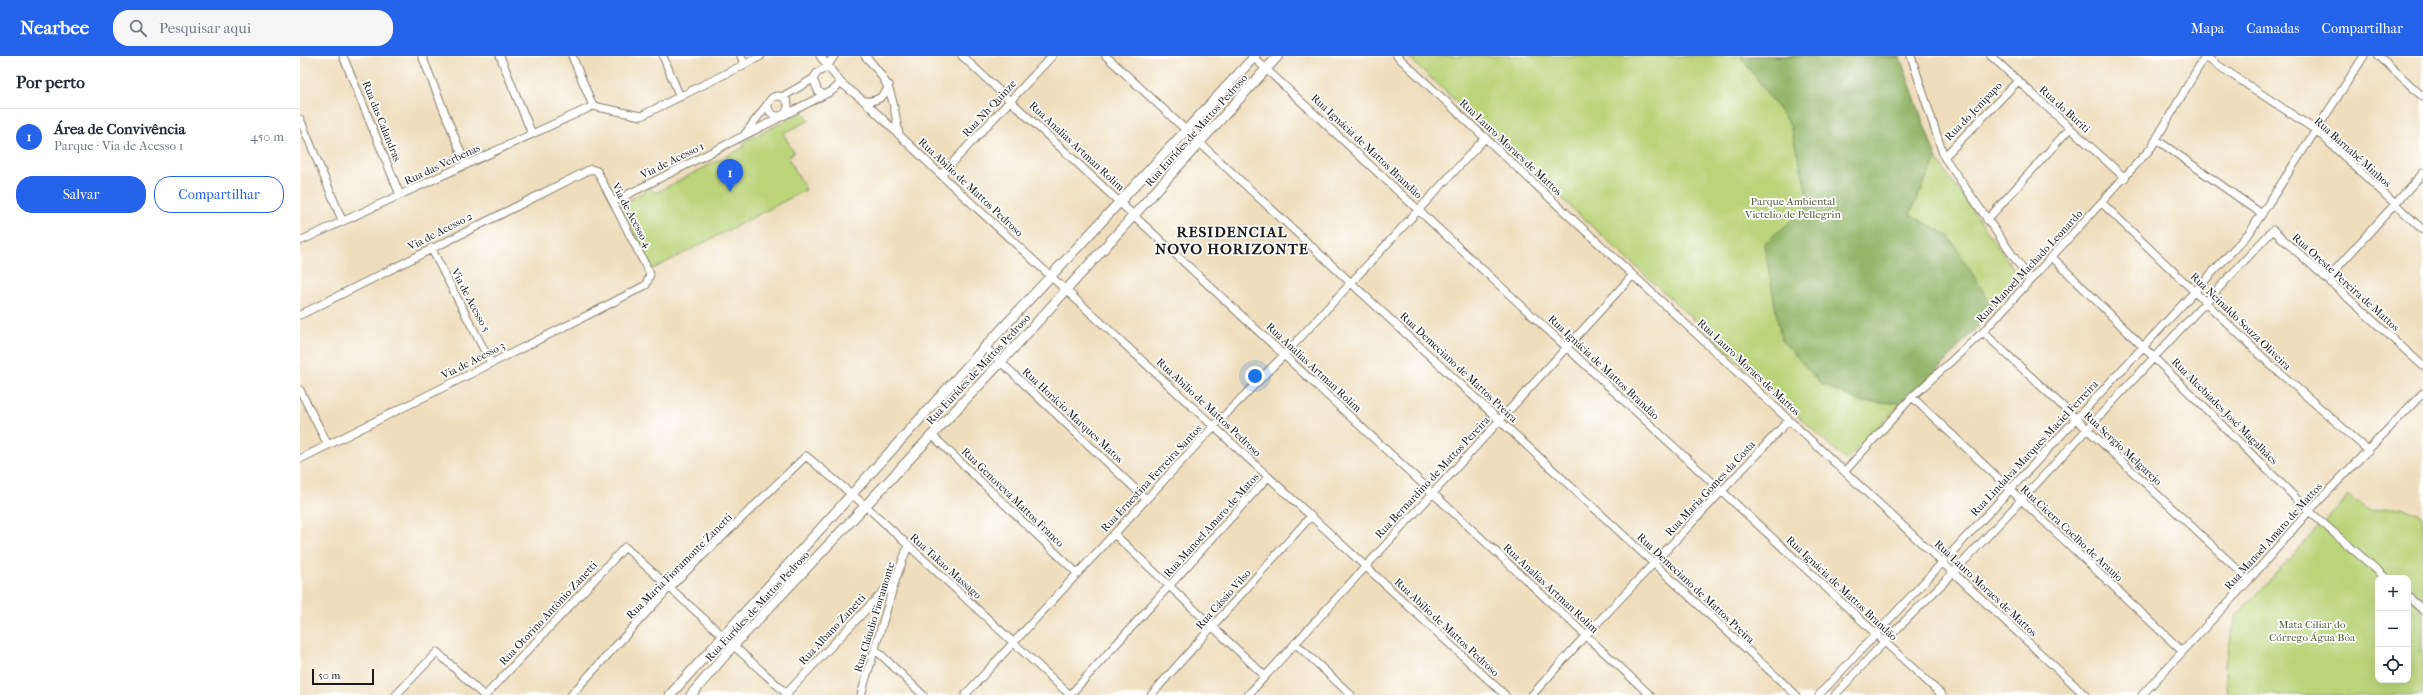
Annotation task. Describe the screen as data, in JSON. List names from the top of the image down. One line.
{"streets":{"street":["Rua Nh Quinze","Rua do Buriti","Rua do Jenipapo","Rua das Calandras","Rua Eurídes de Mattos Pedroso","Rua Analias Artman Rolim","Rua Ignácia de Mattos Brandão","Rua Lauro Moraes de Mattos","Rua Barnabé Minhos","Via de Acesso 1","Rua das Verbenas","Rua Abilio de Mattos Pedroso","Via de Acesso 4","Via de Acesso 2","Rua Manoel Machado Leonardo","Rua Oreste Pereira de Mattos","Via de Acesso 5","Rua Neinaldo Souza Oliveira","Via de Acesso 3","Rua Demeciano de Mattos Preira","Rua Alcebiades José Magalhães","Rua Horácio Marques Matos","Rua Lindalva Marques Maciel Ferreira","Rua Sergio Melgarejo","Rua Bernardino de Mattos Pereira","Rua Ernestina Ferreira Santos","Rua Maria Gomes da Costa","Rua Genoveva Mattos Franco","Rua Manoel Amaro de Matos","Rua Cicera Coelho de Araujo","Rua Manoel Amaro de Mattos","Rua Maria Fioramonte Zanetti","Rua Takao Massago","Rua Cássio Vilso","Rua Otorino Antônio Zanetti","Rua Cláudio Fioramonte","Rua Albano Zanetti"]},"crossings":[["Rua Nh Quinze","Rua Analias Artman Rolim"],["Rua Nh Quinze","Rua Abilio de Mattos Pedroso"],["Rua do Buriti","Rua do Jenipapo"],["Rua do Buriti","Rua Manoel Machado Leonardo"],["Rua das Calandras","Rua das Verbenas"],["Rua Eurídes de Mattos Pedroso","Rua Analias Artman Rolim"],["Rua Eurídes de Mattos Pedroso","Rua Ignácia de Mattos Brandão"],["Rua Eurídes de Mattos Pedroso","Rua Abilio de Mattos Pedroso"],["Rua Eurídes de Mattos Pedroso","Rua Demeciano de Mattos Preira"],["Rua Eurídes de Mattos Pedroso","Rua Horácio Marques Matos"],["Rua Eurídes de Mattos Pedroso","Rua Genoveva Mattos Franco"],["Rua Eurídes de Mattos Pedroso","Rua Takao Massago"],["Rua Analias Artman Rolim","Rua Bernardino de Mattos Pereira"],["Rua Analias Artman Rolim","Rua Ernestina Ferreira Santos"],["Rua Analias Artman Rolim","Rua Maria Gomes da Costa"],["Rua Ignácia de Mattos Brandão","Rua Lindalva Marques Maciel Ferreira"],["Rua Ignácia de Mattos Brandão","Rua Bernardino de Mattos Pereira"],["Rua Ignácia de Mattos Brandão","Rua Ernestina Ferreira Santos"],["Rua Ignácia de Mattos Brandão","Rua Maria Gomes da Costa"],["Rua Lauro Moraes de Mattos","Rua Manoel Machado Leonardo"],["Rua Lauro Moraes de Mattos","Rua Lindalva Marques Maciel Ferreira"],["Rua Lauro Moraes de Mattos","Rua Bernardino de Mattos Pereira"],["Rua Lauro Moraes de Mattos","Rua Ernestina Ferreira Santos"],["Rua Lauro Moraes de Mattos","Rua Maria Gomes da Costa"],["Rua Barnabé Minhos","Rua Manoel Machado Leonardo"],["Rua Barnabé Minhos","Rua Lindalva Marques Maciel Ferreira"],["Via de Acesso 1","Rua Abilio de Mattos Pedroso"],["Via de Acesso 1","Via de Acesso 4"],["Rua Abilio de Mattos Pedroso","Rua Bernardino de Mattos Pereira"],["Rua Abilio de Mattos Pedroso","Rua Ernestina Ferreira Santos"],["Rua Abilio de Mattos Pedroso","Rua Manoel Amaro de Matos"],["Rua Abilio de Mattos Pedroso","Rua Cássio Vilso"],["Via de Acesso 4","Via de Acesso 2"],["Via de Acesso 4","Via de Acesso 3"],["Via de Acesso 2","Via de Acesso 5"],["Rua Manoel Machado Leonardo","Rua Neinaldo Souza Oliveira"],["Rua Manoel Machado Leonardo","Rua Alcebiades José Magalhães"],["Rua Manoel Machado Leonardo","Rua Sergio Melgarejo"],["Rua Manoel Machado Leonardo","Rua Cicera Coelho de Araujo"],["Rua Oreste Pereira de Mattos","Rua Neinaldo Souza Oliveira"],["Via de Acesso 5","Via de Acesso 3"],["Rua Neinaldo Souza Oliveira","Rua Lindalva Marques Maciel Ferreira"],["Rua Neinaldo Souza Oliveira","Rua Manoel Amaro de Mattos"],["Rua Demeciano de Mattos Preira","Rua Bernardino de Mattos Pereira"],["Rua Demeciano de Mattos Preira","Rua Ernestina Ferreira Santos"],["Rua Demeciano de Mattos Preira","Rua Maria Gomes da Costa"],["Rua Alcebiades José Magalhães","Rua Lindalva Marques Maciel Ferreira"],["Rua Alcebiades José Magalhães","Rua Manoel Amaro de Mattos"],["Rua Horácio Marques Matos","Rua Ernestina Ferreira Santos"],["Rua Lindalva Marques Maciel Ferreira","Rua Sergio Melgarejo"],["Rua Lindalva Marques Maciel Ferreira","Rua Cicera Coelho de Araujo"],["Rua Sergio Melgarejo","Rua Manoel Amaro de Mattos"],["Rua Bernardino de Mattos Pereira","Rua Manoel Amaro de Matos"],["Rua Ernestina Ferreira Santos","Rua Genoveva Mattos Franco"],["Rua Ernestina Ferreira Santos","Rua Manoel Amaro de Matos"],["Rua Ernestina Ferreira Santos","Rua Takao Massago"],["Rua Manoel Amaro de Matos","Rua Takao Massago"],["Rua Manoel Amaro de Matos","Rua Cássio Vilso"],["Rua Cicera Coelho de Araujo","Rua Manoel Amaro de Mattos"],["Rua Maria Fioramonte Zanetti","Rua Takao Massago"],["Rua Maria Fioramonte Zanetti","Rua Otorino Antônio Zanetti"],["Rua Takao Massago","Rua Cláudio Fioramonte"],["Rua Cláudio Fioramonte","Rua Albano Zanetti"]],"districts":["RESIDENCIAL NOVO HORIZONTE"],"parks":["Parque Ambiental Victelio de Pellegrin","Mata Ciliar do Córrego Água Bôa"],"scale_bar":"50 m","page":{"header":"Nearbee","search":"Pesquisar aqui","nav":["Mapa","Camadas","Compartilhar"],"heading":"Por perto","list":[{"mark":"1","name":"Área de Convivência","note":"Parque · Via de Acesso 1","value":"450 m"}],"pins":"1","buttons":["Salvar","Compartilhar"],"map_buttons":["+","−"],"scale":"50 m"}}
